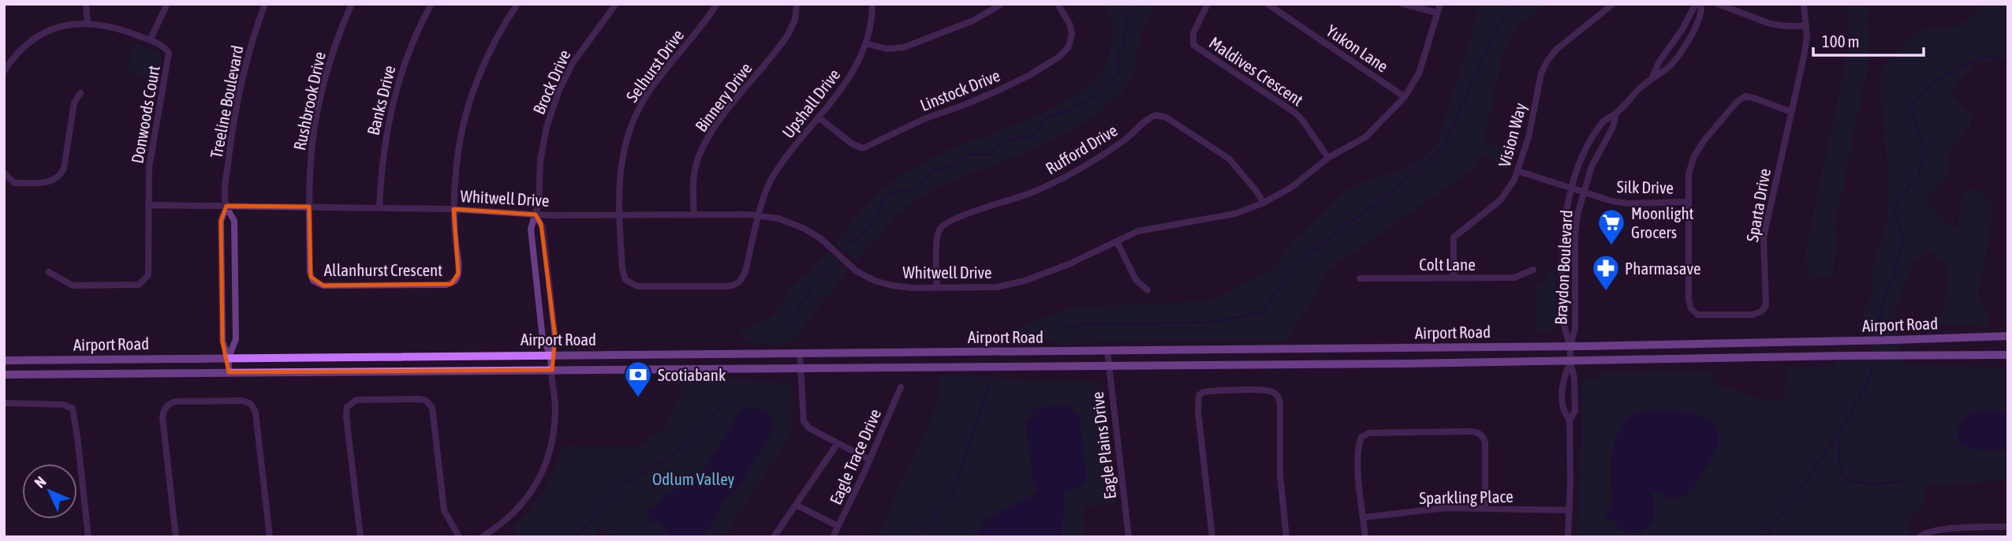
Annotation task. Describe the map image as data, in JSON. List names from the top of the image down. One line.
{"streets":{"main road":["Airport Road"],"street":["Yukon Lane","Selhurst Drive","Maldives Crescent","Brock Drive","Linstock Drive","Binnery Drive","Banks Drive","Rushbrook Drive","Treeline Boulevard","Upshall Drive","Donwoods Court","Vision Way","Rufford Drive","Silk Drive","Whitwell Drive","Sparta Drive","Colt Lane","Braydon Boulevard","Allanhurst Crescent","Eagle Plains Drive","Eagle Trace Drive","Sparkling Place"]},"crossings":[["Yukon Lane","Whitwell Drive"],["Selhurst Drive","Upshall Drive"],["Selhurst Drive","Whitwell Drive"],["Maldives Crescent","Whitwell Drive"],["Brock Drive","Whitwell Drive"],["Brock Drive","Airport Road"],["Linstock Drive","Upshall Drive"],["Binnery Drive","Whitwell Drive"],["Banks Drive","Whitwell Drive"],["Rushbrook Drive","Whitwell Drive"],["Rushbrook Drive","Allanhurst Crescent"],["Treeline Boulevard","Whitwell Drive"],["Treeline Boulevard","Airport Road"],["Upshall Drive","Whitwell Drive"],["Donwoods Court","Whitwell Drive"],["Vision Way","Silk Drive"],["Vision Way","Colt Lane"],["Rufford Drive","Whitwell Drive"],["Silk Drive","Sparta Drive"],["Silk Drive","Braydon Boulevard"],["Whitwell Drive","Allanhurst Crescent"],["Braydon Boulevard","Airport Road"],["Airport Road","Eagle Plains Drive"]],"parks":["Odlum Valley"],"places":{"supermarket":["Moonlight Grocers"],"pharmacy":["Pharmasave"],"bank":["Scotiabank"]},"scale_bar":"100 m","north":"top left"}
